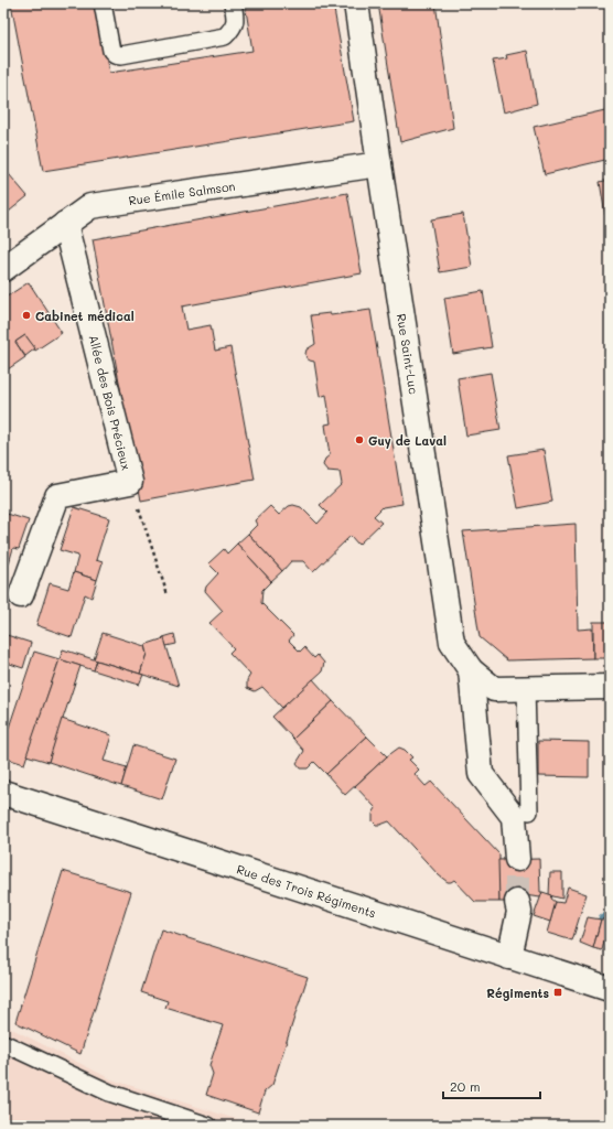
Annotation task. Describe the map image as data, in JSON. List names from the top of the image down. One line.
{"streets":{"street":["Rue Émile Salmson","Rue Saint-Luc","Allée des Bois Précieux","Rue des Trois Régiments"]},"crossings":[["Rue Émile Salmson","Rue Saint-Luc"],["Rue Émile Salmson","Allée des Bois Précieux"]],"places":{"other":["Cabinet médical","Guy de Laval"],"transit":["Régiments"]},"scale_bar":"20 m"}
